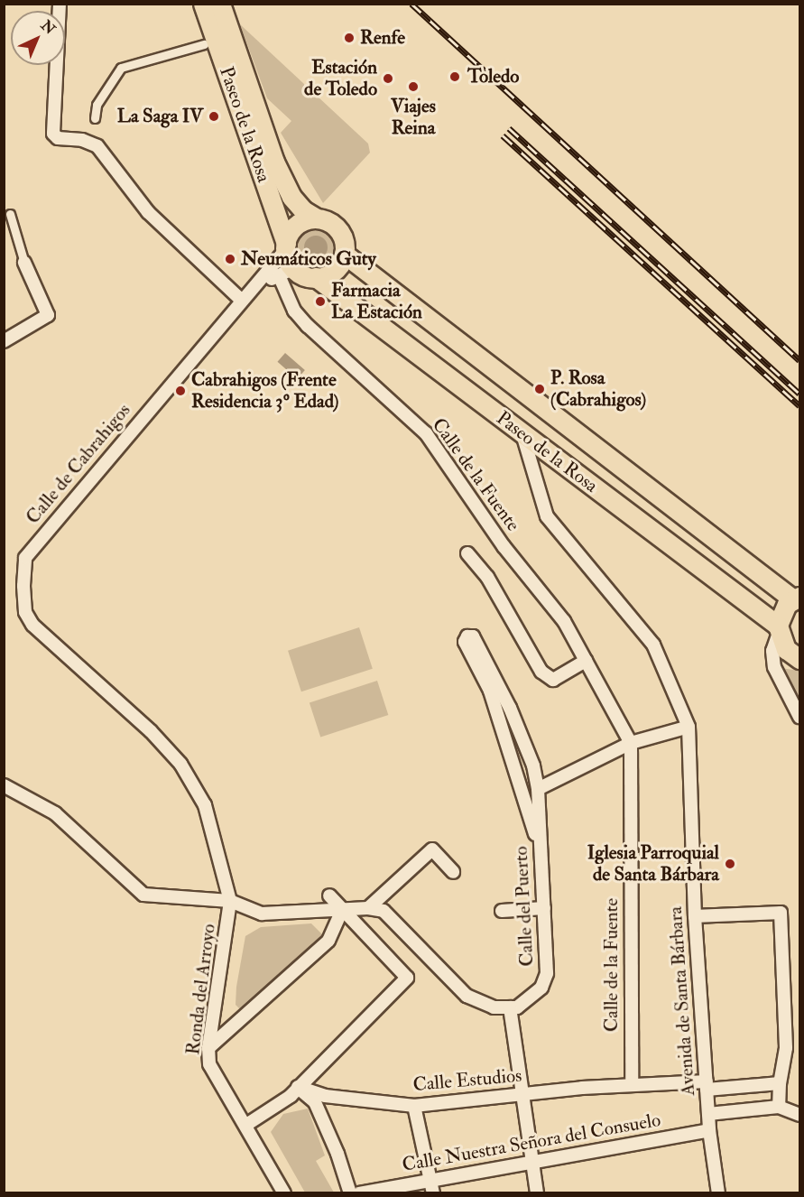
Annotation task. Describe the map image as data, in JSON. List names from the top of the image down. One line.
{"streets":{"main road":["Paseo de la Rosa"],"street":["Calle de Cabrahigos","Calle de la Fuente","Calle del Puerto","Ronda del Arroyo","Avenida de Santa Bárbara","Calle Estudios","Calle Nuestra Señora del Consuelo"]},"crossings":[["Paseo de la Rosa","Calle de Cabrahigos"],["Paseo de la Rosa","Calle de la Fuente"],["Paseo de la Rosa","Avenida de Santa Bárbara"],["Calle de Cabrahigos","Calle de la Fuente"],["Calle de Cabrahigos","Ronda del Arroyo"],["Calle de la Fuente","Calle Estudios"],["Avenida de Santa Bárbara","Calle Estudios"],["Avenida de Santa Bárbara","Calle Nuestra Señora del Consuelo"]],"places":["Renfe","Toledo","Estación de Toledo","Viajes Reina","La Saga IV","Neumáticos Guty","Farmacia La Estación","P. Rosa (Cabrahigos)","Cabrahigos (Frente Residencia 3º Edad)","Iglesia Parroquial de Santa Bárbara"],"north":"top right"}
